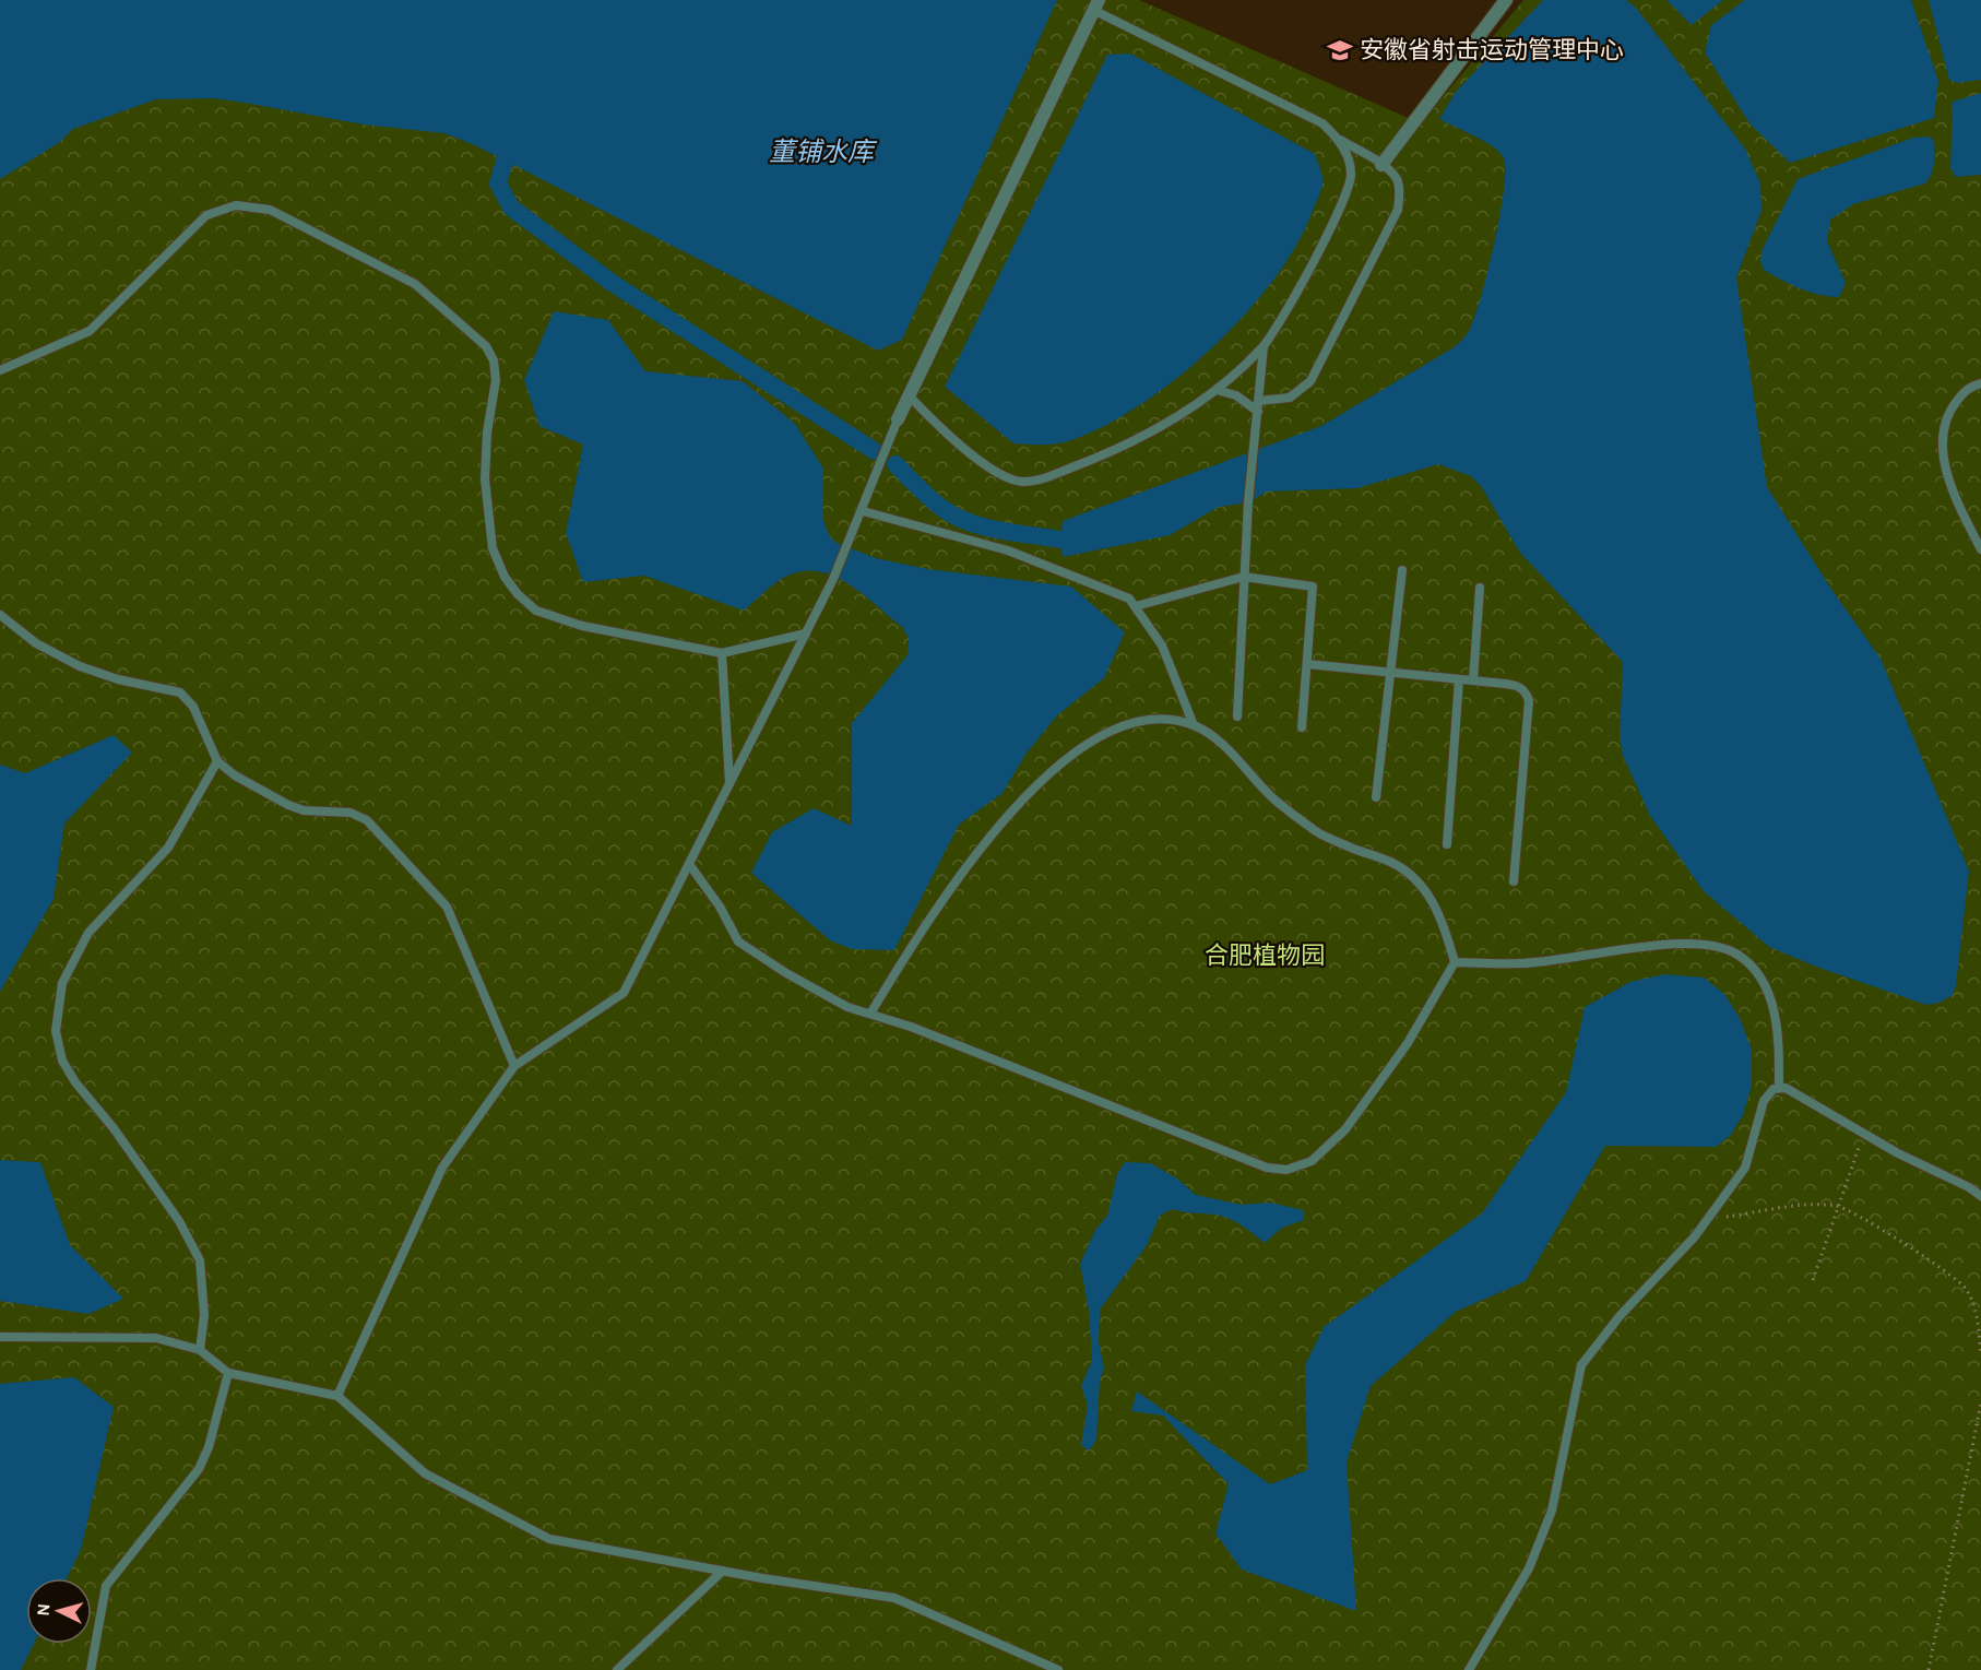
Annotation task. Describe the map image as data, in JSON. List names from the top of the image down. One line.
{"water":["董铺水库"],"parks":["合肥植物园"],"places":{"school or university":["安徽省射击运动管理中心"]},"north":"left"}
